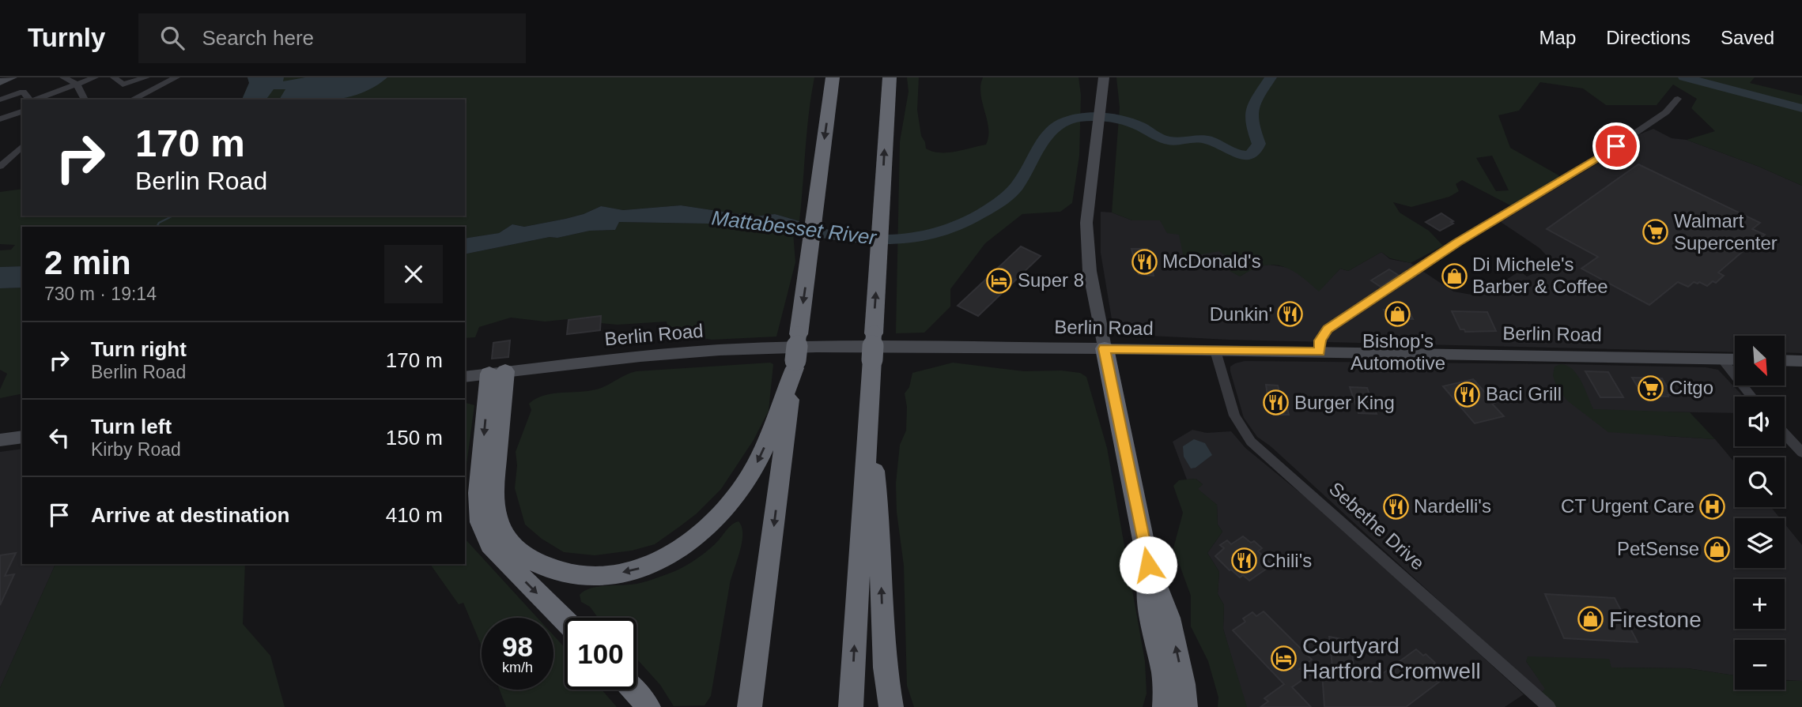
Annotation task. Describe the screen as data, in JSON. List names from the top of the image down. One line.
{"streets":{"main road":["Berlin Road"],"street":["Sebethe Drive"]},"crossings":[["Berlin Road","Sebethe Drive"]],"water":["Mattabesset River"],"places":{"supermarket":["Walmart Supercenter","Citgo"],"restaurant":["McDonald's","Dunkin'","Baci Grill","Burger King","Nardelli's","Chili's"],"shop":["Di Michele's Barber & Coffee","Bishop's Automotive","PetSense","Firestone"],"hotel":["Super 8","Courtyard Hartford Cromwell"],"hospital":["CT Urgent Care"]},"north":"bottom right","page":{"header":"Turnly","search":"Search here","nav":["Map","Directions","Saved"],"turn":["170 m","Berlin Road"],"heading":["2 min","730 m · 19:14"],"list":[{"name":"Turn right","note":"Berlin Road","value":"170 m"},{"name":"Turn left","note":"Kirby Road","value":"150 m"},{"name":"Arrive at destination","value":"410 m"}],"map_buttons":["+","−"],"speed":"98 km/h","limit":"100"}}
